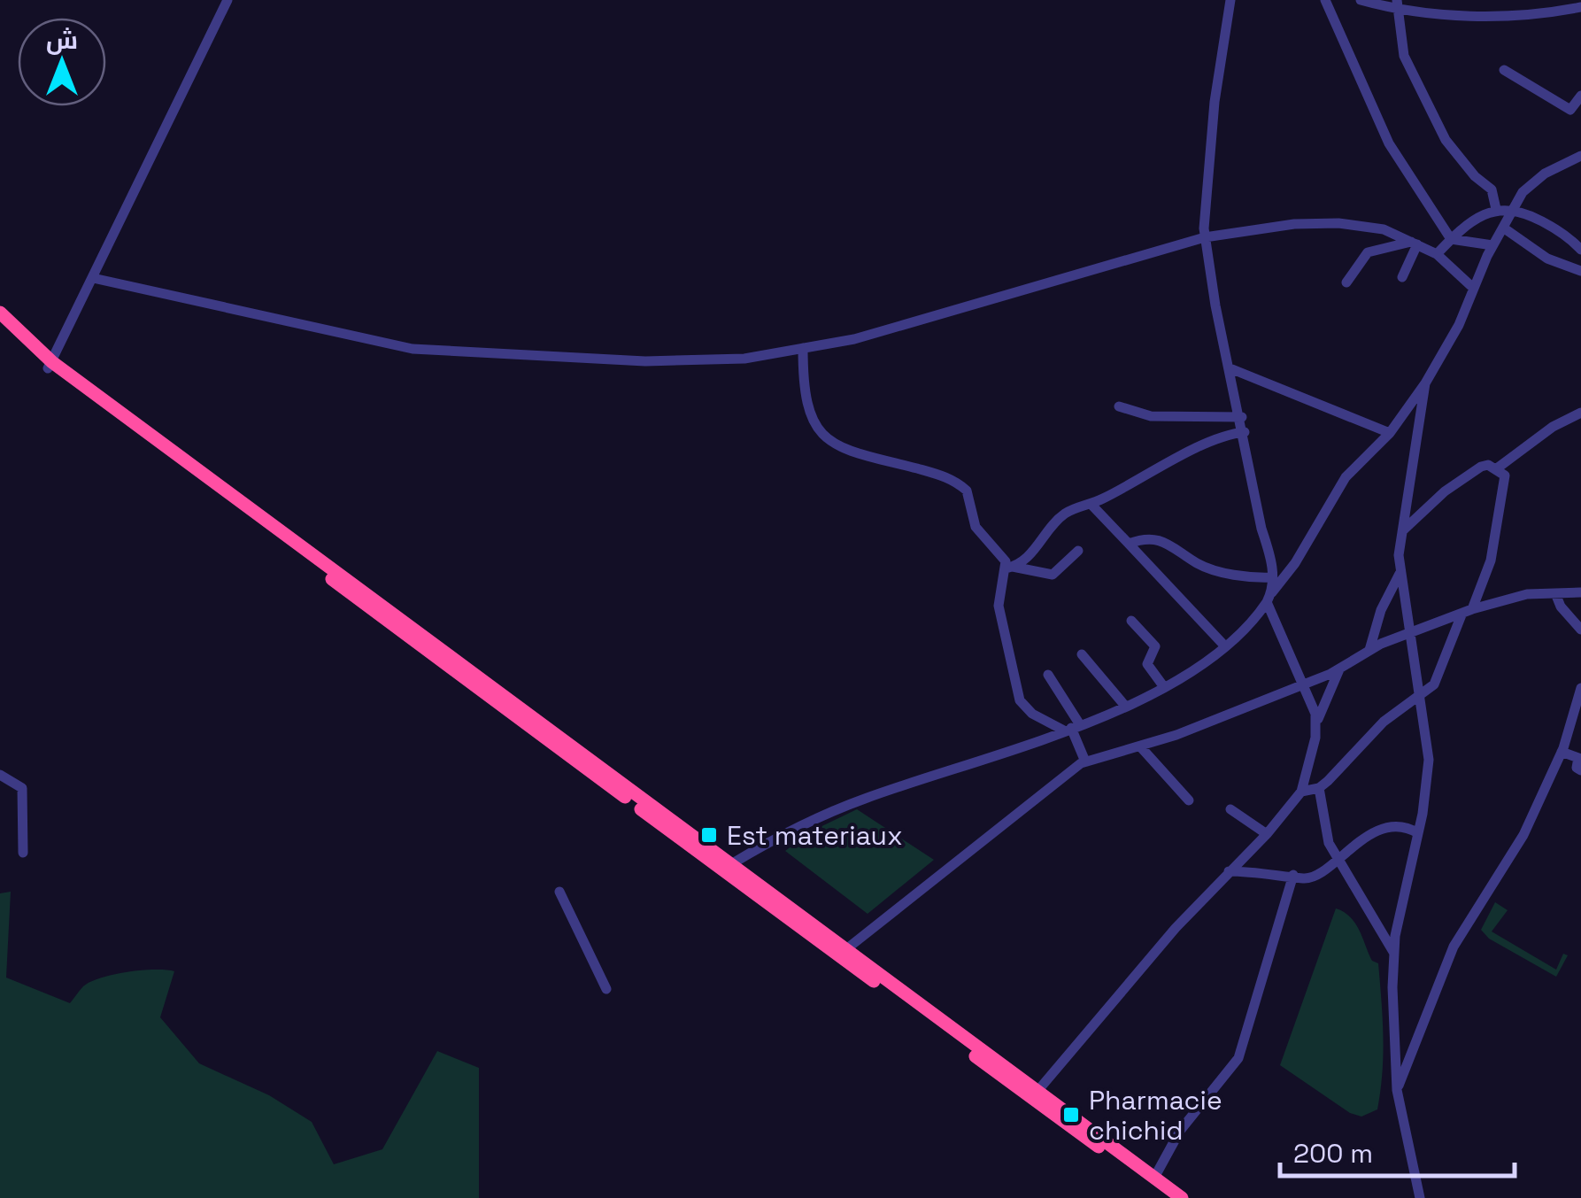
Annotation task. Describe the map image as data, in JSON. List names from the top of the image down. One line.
{"places":{"transit":["Est materiaux","Pharmacie chichid"]},"scale_bar":"200 m","north":"top"}
